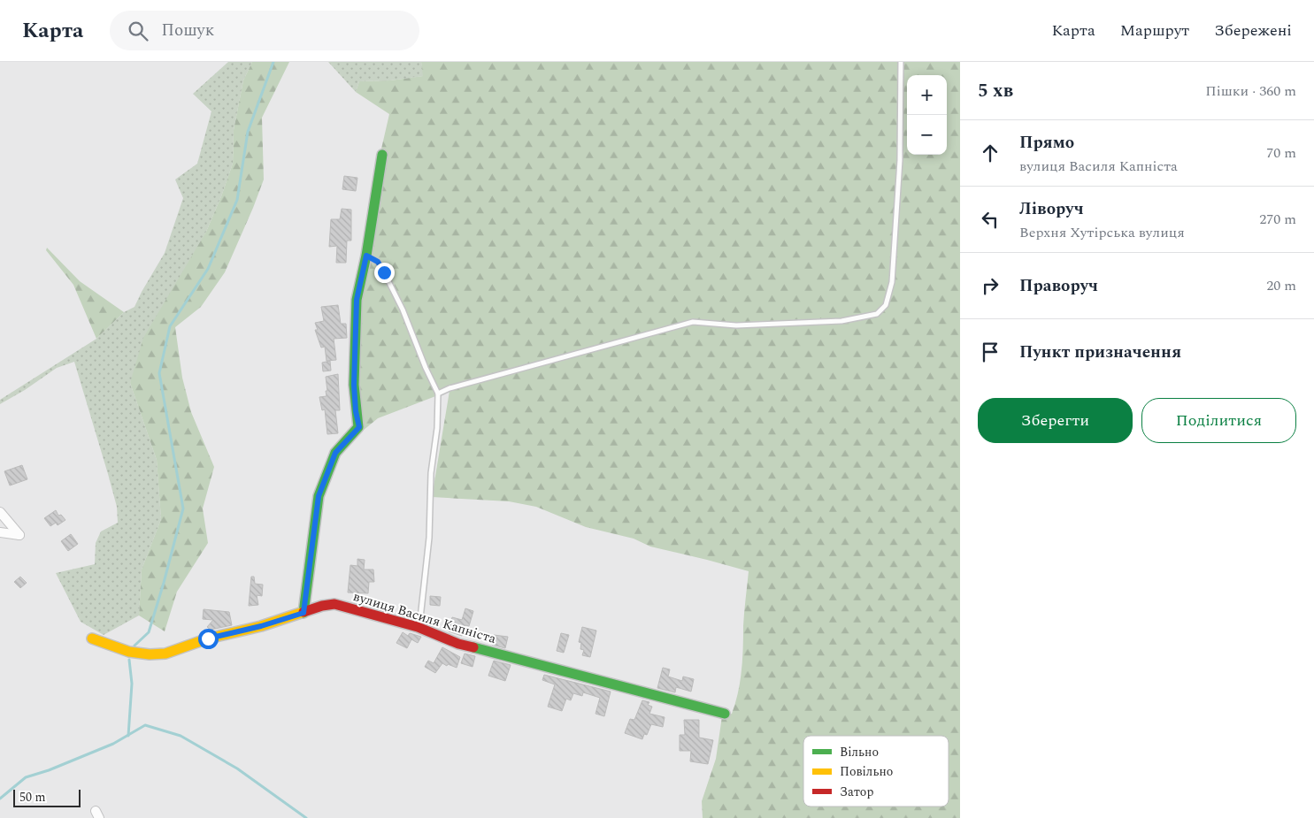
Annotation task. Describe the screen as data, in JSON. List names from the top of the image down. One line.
{"streets":{"street":["вулиця Василя Капніста"]},"legend":["Вільно","Повільно","Затор"],"scale_bar":"50 m","page":{"header":"Карта","search":"Пошук","nav":["Карта","Маршрут","Збережені"],"heading":["5 хв","Пішки · 360 m"],"map_buttons":["+","−"],"list":[["Прямо","вулиця Василя Капніста","70 m"],["Ліворуч","Верхня Хутірська вулиця","270 m"],["Праворуч","20 m"],"Пункт призначення"],"buttons":["Зберегти","Поділитися"],"scale":"50 m"}}
